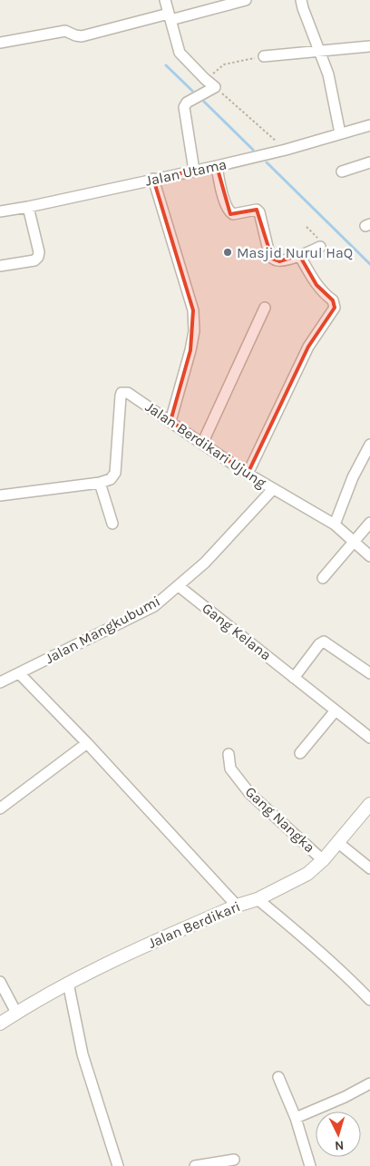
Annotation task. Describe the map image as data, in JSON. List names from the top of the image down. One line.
{"streets":{"street":["Jalan Utama","Jalan Berdikari Ujung","Jalan Mangkubumi","Gang Kelana","Gang Nangka","Jalan Berdikari"]},"crossings":[["Jalan Berdikari Ujung","Jalan Mangkubumi"],["Jalan Mangkubumi","Gang Kelana"],["Gang Nangka","Jalan Berdikari"]],"places":["Masjid Nurul HaQ"],"north":"bottom"}
